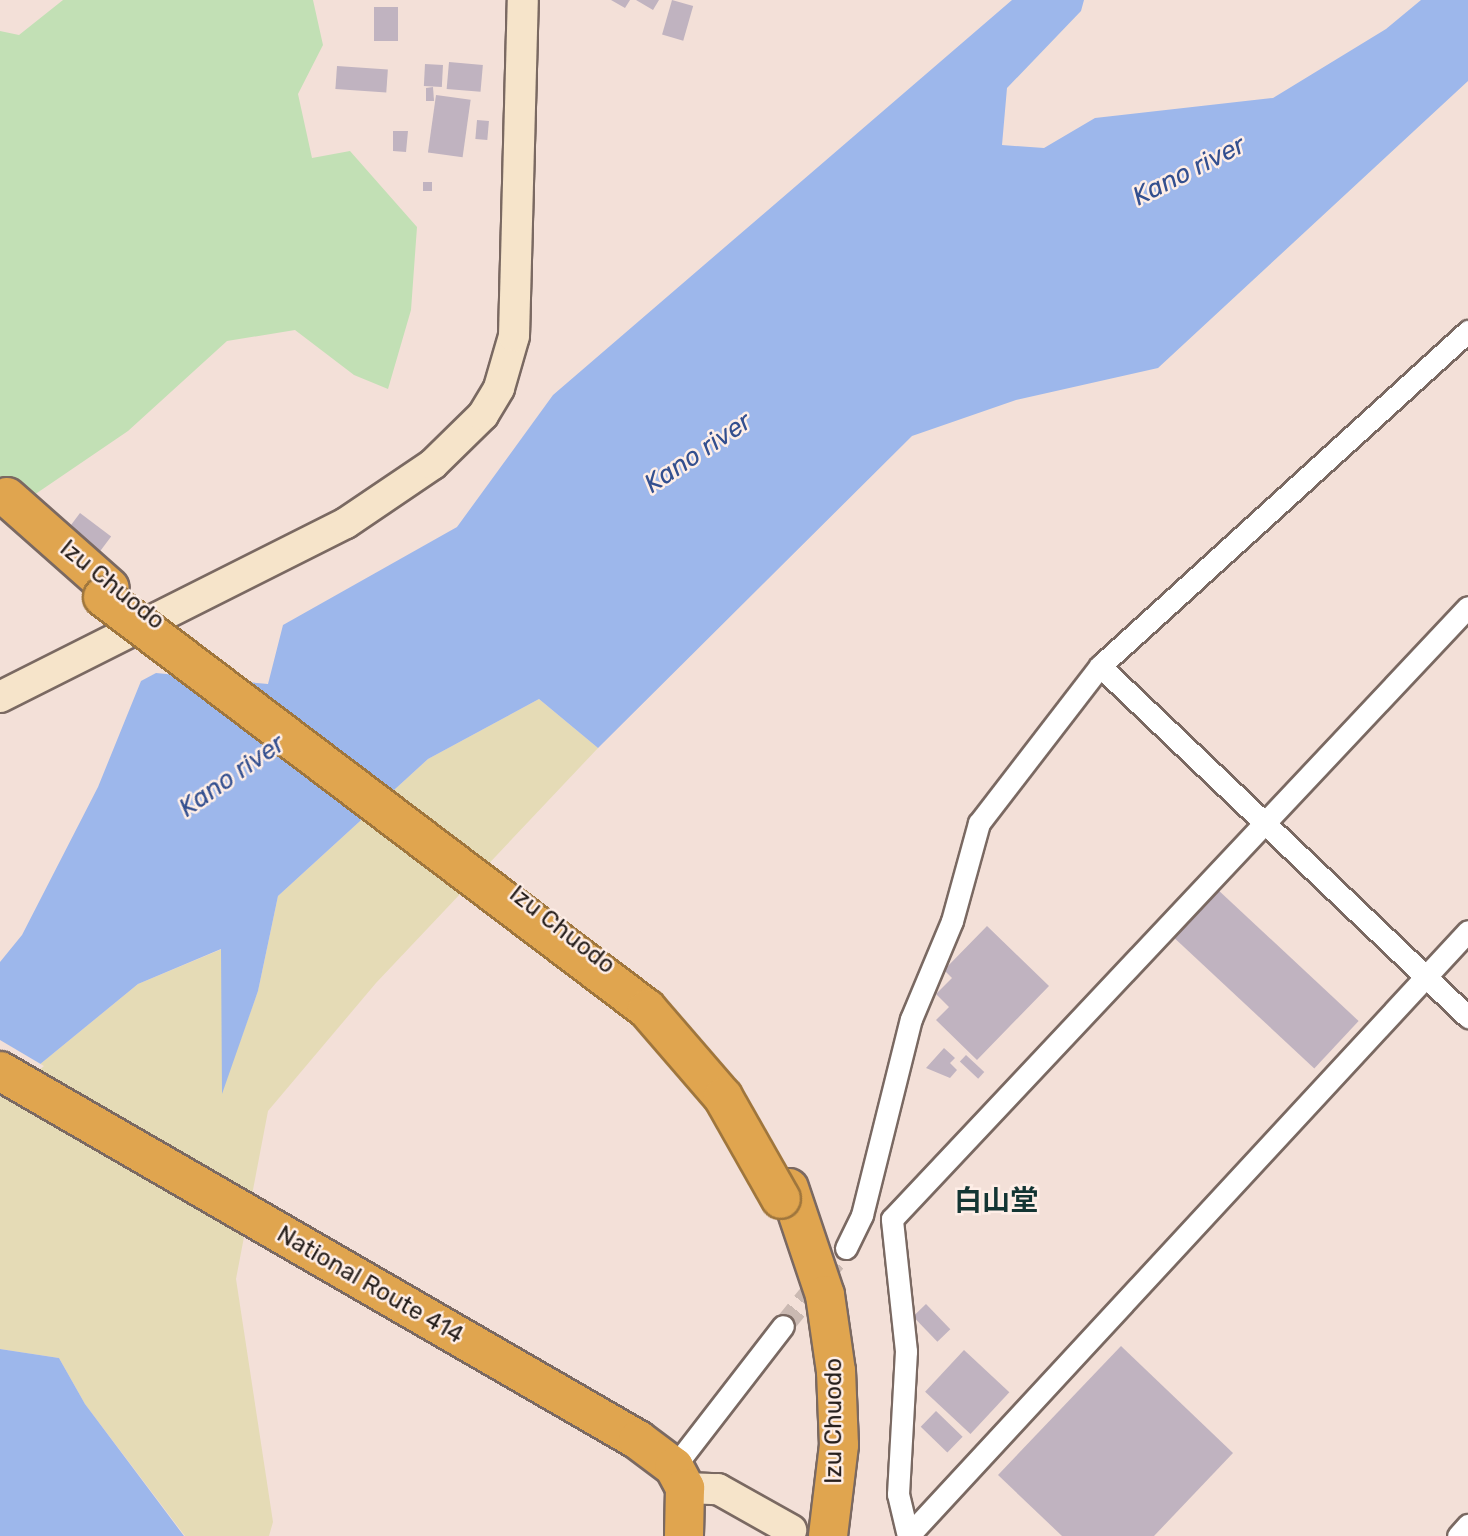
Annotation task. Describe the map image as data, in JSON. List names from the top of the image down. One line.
{"streets":{"highway":["Izu Chuodo","National Route 414"]},"districts":["白山堂"],"water":["Kano river"]}
